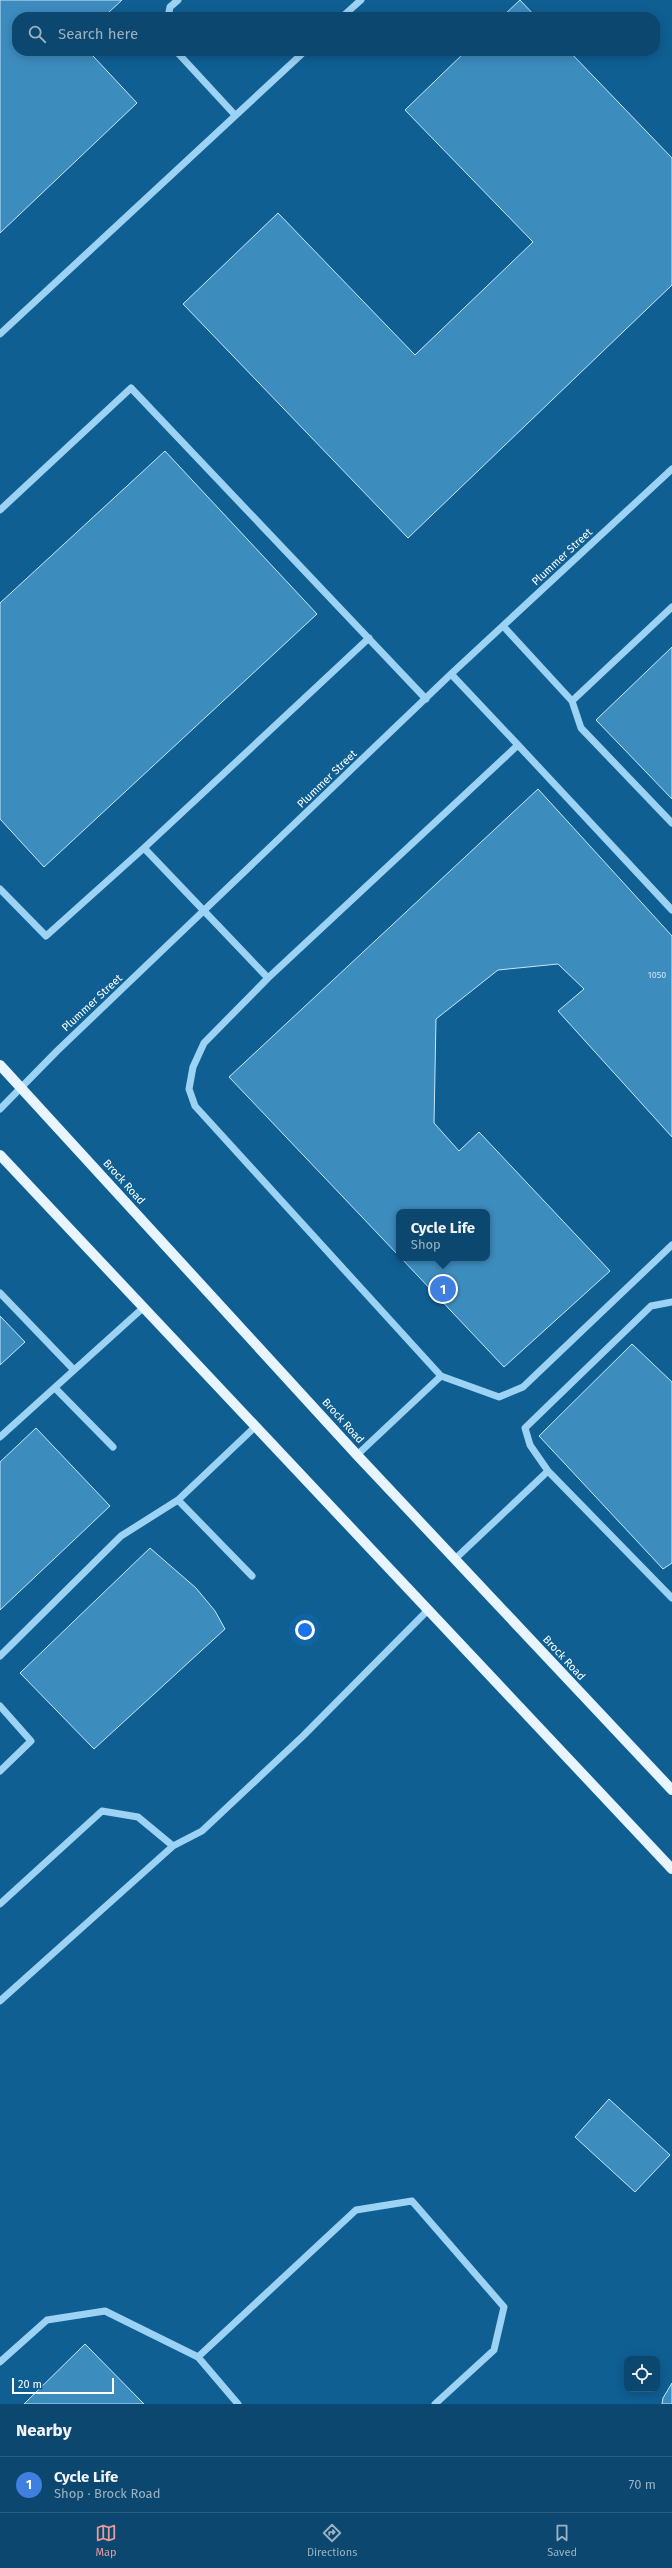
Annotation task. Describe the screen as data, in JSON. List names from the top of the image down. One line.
{"streets":{"main road":["Brock Road"],"street":["Plummer Street"]},"crossings":[["Plummer Street","Brock Road"]],"house_numbers":["1050"],"scale_bar":"20 m","page":{"search":"Search here","popup":["Cycle Life","Shop"],"pins":"1","scale":"20 m","heading":"Nearby","list":[{"mark":"1","name":"Cycle Life","note":"Shop · Brock Road","value":"70 m"}],"nav":["Map","Directions","Saved"]}}
